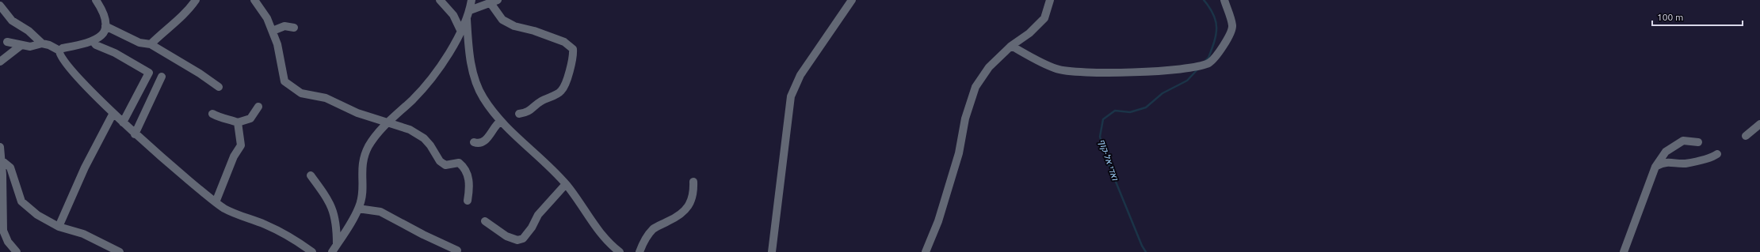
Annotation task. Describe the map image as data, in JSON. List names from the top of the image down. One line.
{"water":["ואדי אל-קוף"],"scale_bar":"100 m"}
